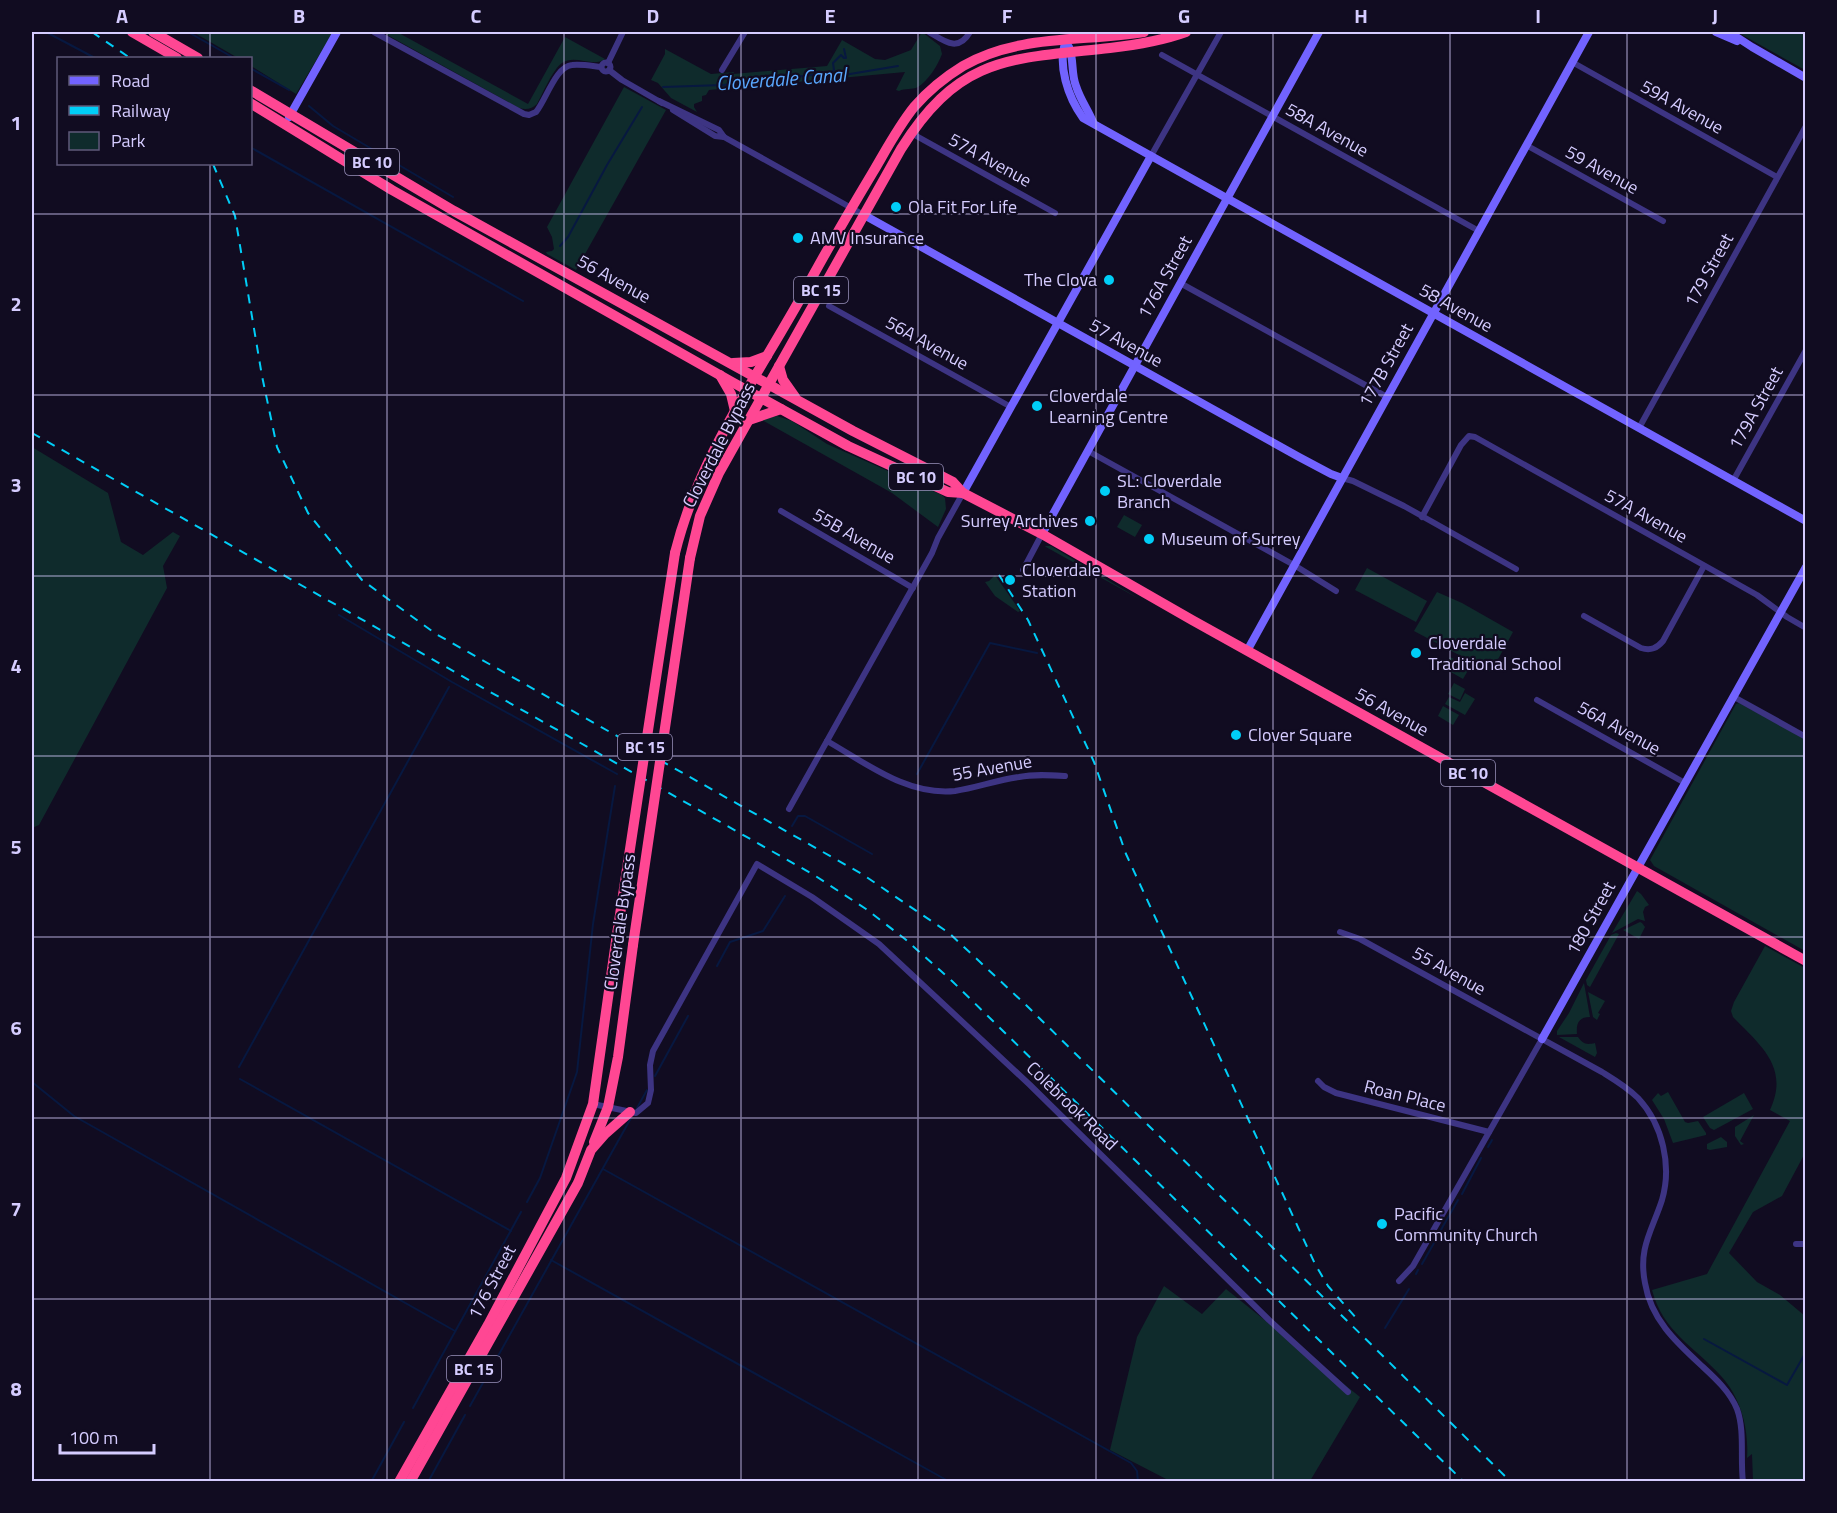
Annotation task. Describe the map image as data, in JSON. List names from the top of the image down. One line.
{"streets":{"highway":["BC 10","56 Avenue","BC 15","Cloverdale Bypass","176 Street"],"street":["59A Avenue","58A Avenue","57A Avenue","59 Avenue","179 Street","176A Street","58 Avenue","56A Avenue","57 Avenue","177B Street","179A Street","55B Avenue","55 Avenue","180 Street","Roan Place","Colebrook Road"]},"crossings":[["59A Avenue","179 Street"],["59A Avenue","177B Street"],["58A Avenue","176A Street"],["58A Avenue","177B Street"],["57A Avenue","57 Avenue"],["57A Avenue","Cloverdale Bypass"],["57A Avenue","180 Street"],["59 Avenue","177B Street"],["179 Street","58 Avenue"],["176A Street","56 Avenue"],["176A Street","58 Avenue"],["176A Street","57 Avenue"],["56 Avenue","177B Street"],["56 Avenue","Cloverdale Bypass"],["56 Avenue","180 Street"],["BC 15","Cloverdale Bypass"],["58 Avenue","177B Street"],["58 Avenue","179A Street"],["58 Avenue","Cloverdale Bypass"],["56A Avenue","180 Street"],["57 Avenue","177B Street"],["57 Avenue","Cloverdale Bypass"],["Cloverdale Bypass","176 Street"],["55 Avenue","180 Street"],["180 Street","Roan Place"]],"water":["Cloverdale Canal"],"places":["Ola Fit For Life","AMV Insurance","The Clova","Cloverdale Learning Centre","SL: Cloverdale Branch","Surrey Archives","Museum of Surrey","Cloverdale Station","Cloverdale Traditional School","Clover Square","Pacific Community Church"],"legend":["Road","Railway","Park"],"scale_bar":"100 m","grid":{"columns":["A","B","C","D","E","F","G","H","I","J"],"rows":["1","2","3","4","5","6","7","8"]}}
